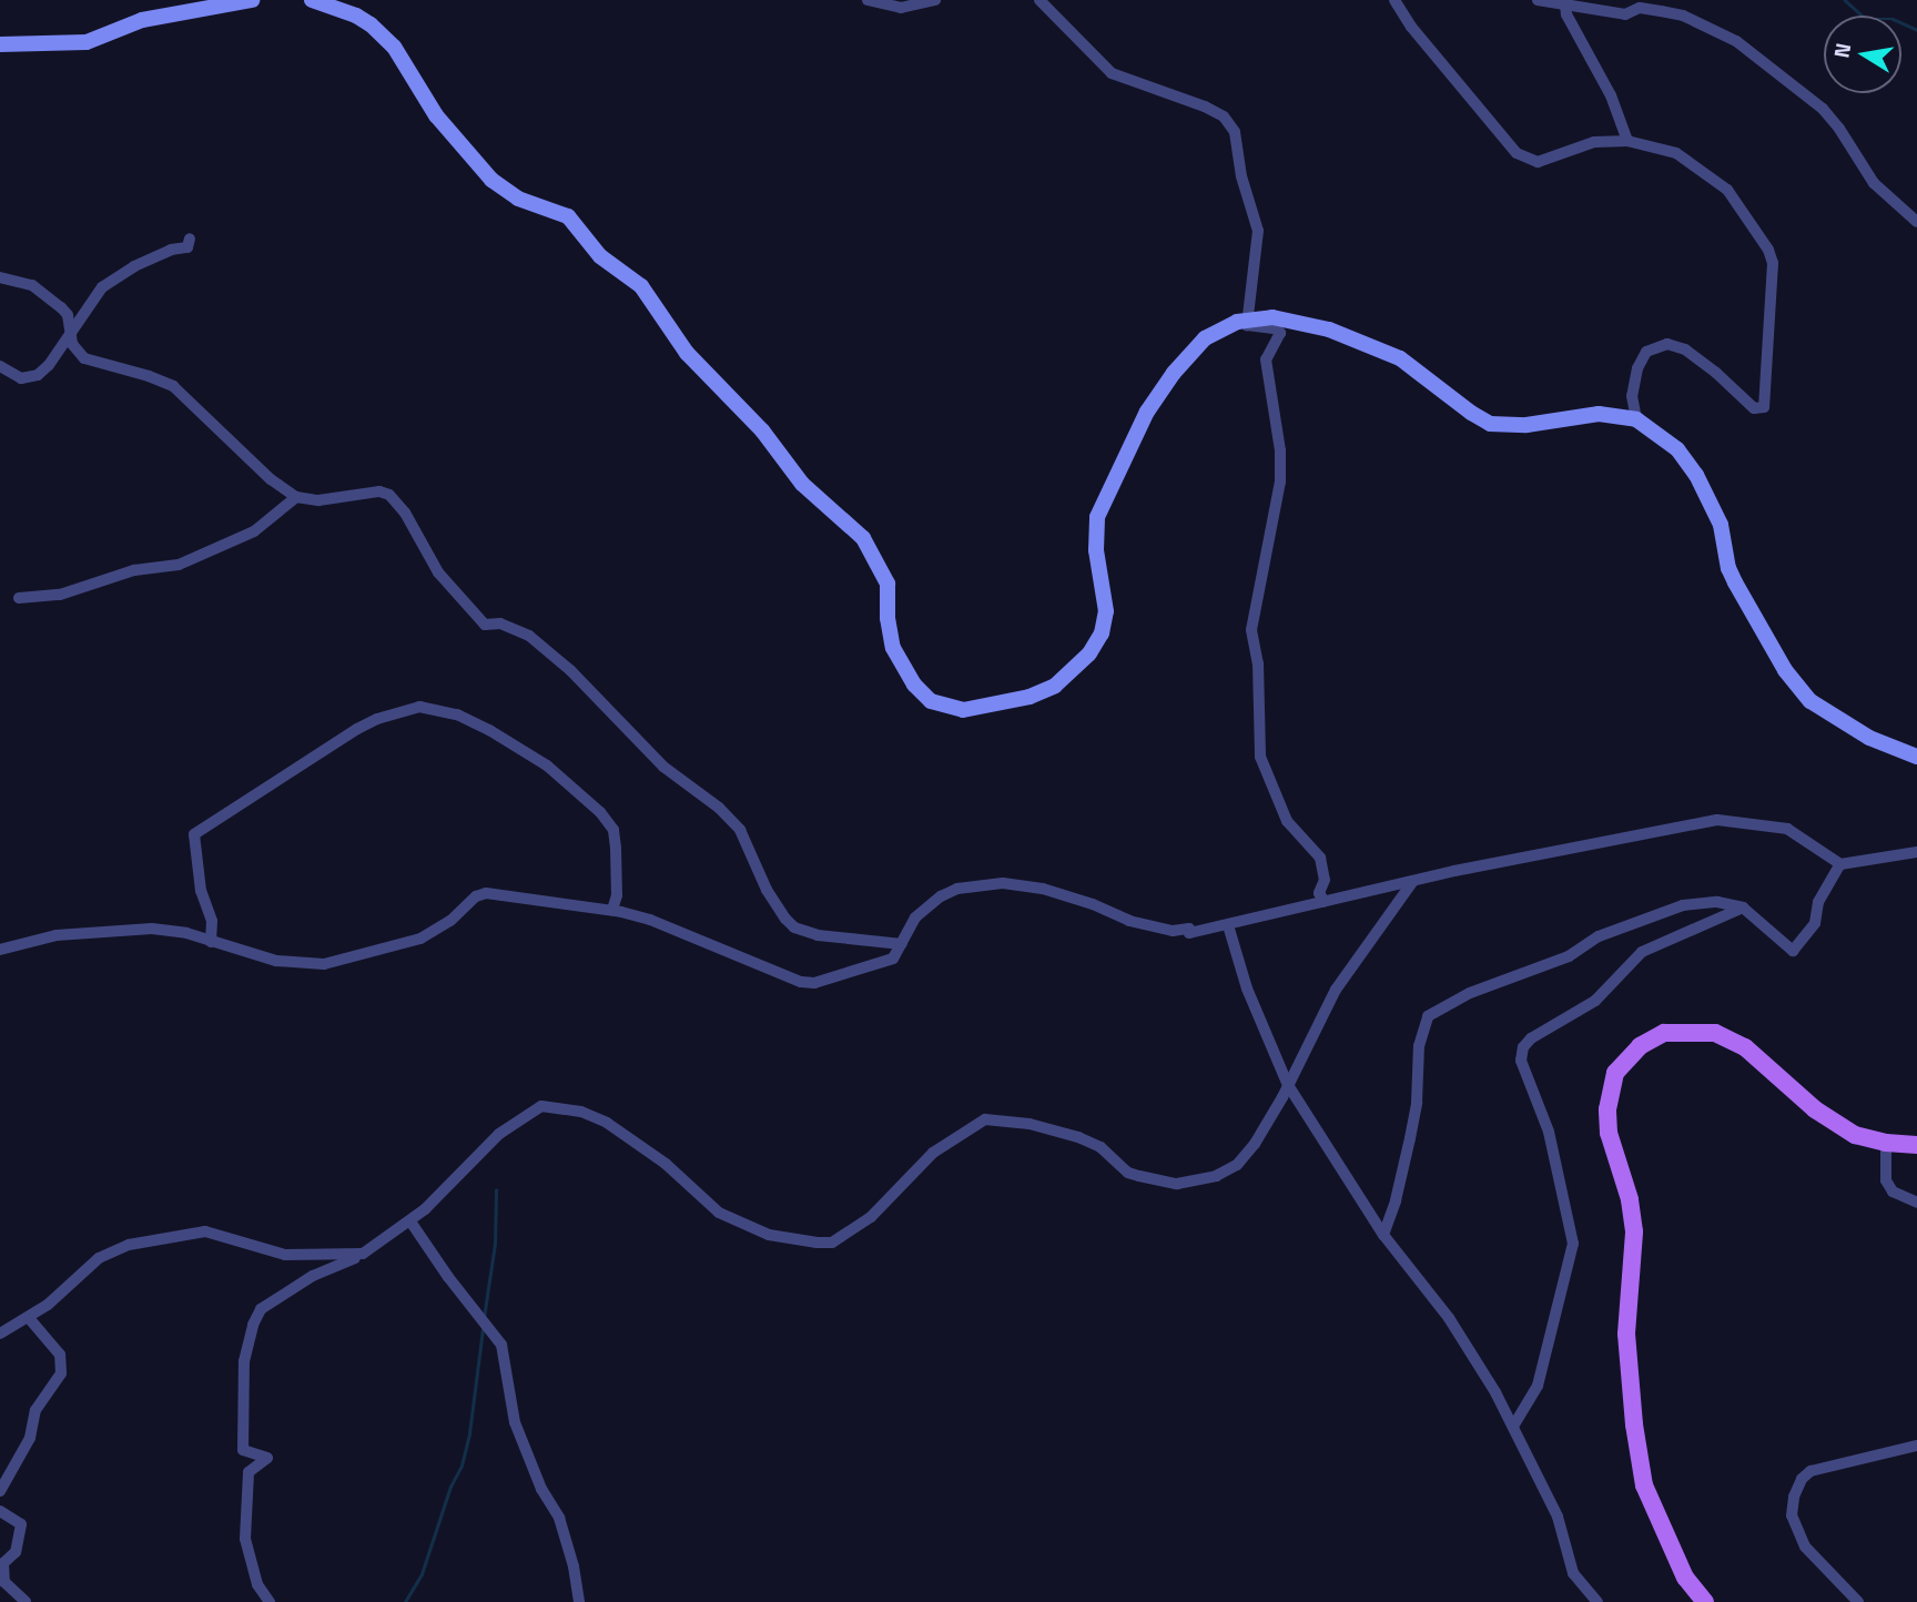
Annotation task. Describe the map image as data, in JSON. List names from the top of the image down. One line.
{"north":"left"}
